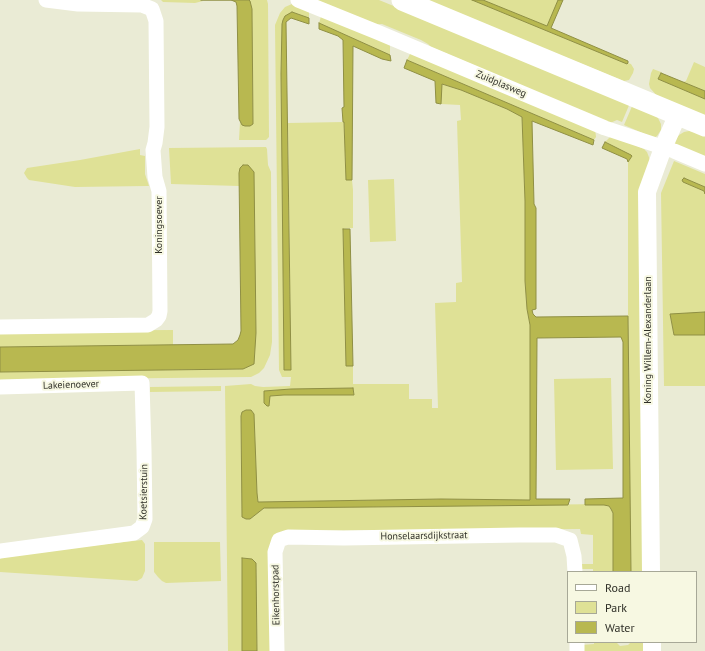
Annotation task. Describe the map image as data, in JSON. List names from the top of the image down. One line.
{"streets":{"street":["Zuidplasweg","Koningsoever","Koning Willem-Alexanderlaan","Lakeienoever","Koetsierstuin","Honselaarsdijkstraat","Eikenhorstpad"]},"crossings":[["Zuidplasweg","Koning Willem-Alexanderlaan"],["Lakeienoever","Koetsierstuin"],["Honselaarsdijkstraat","Eikenhorstpad"]],"legend":["Road","Park","Water"]}
